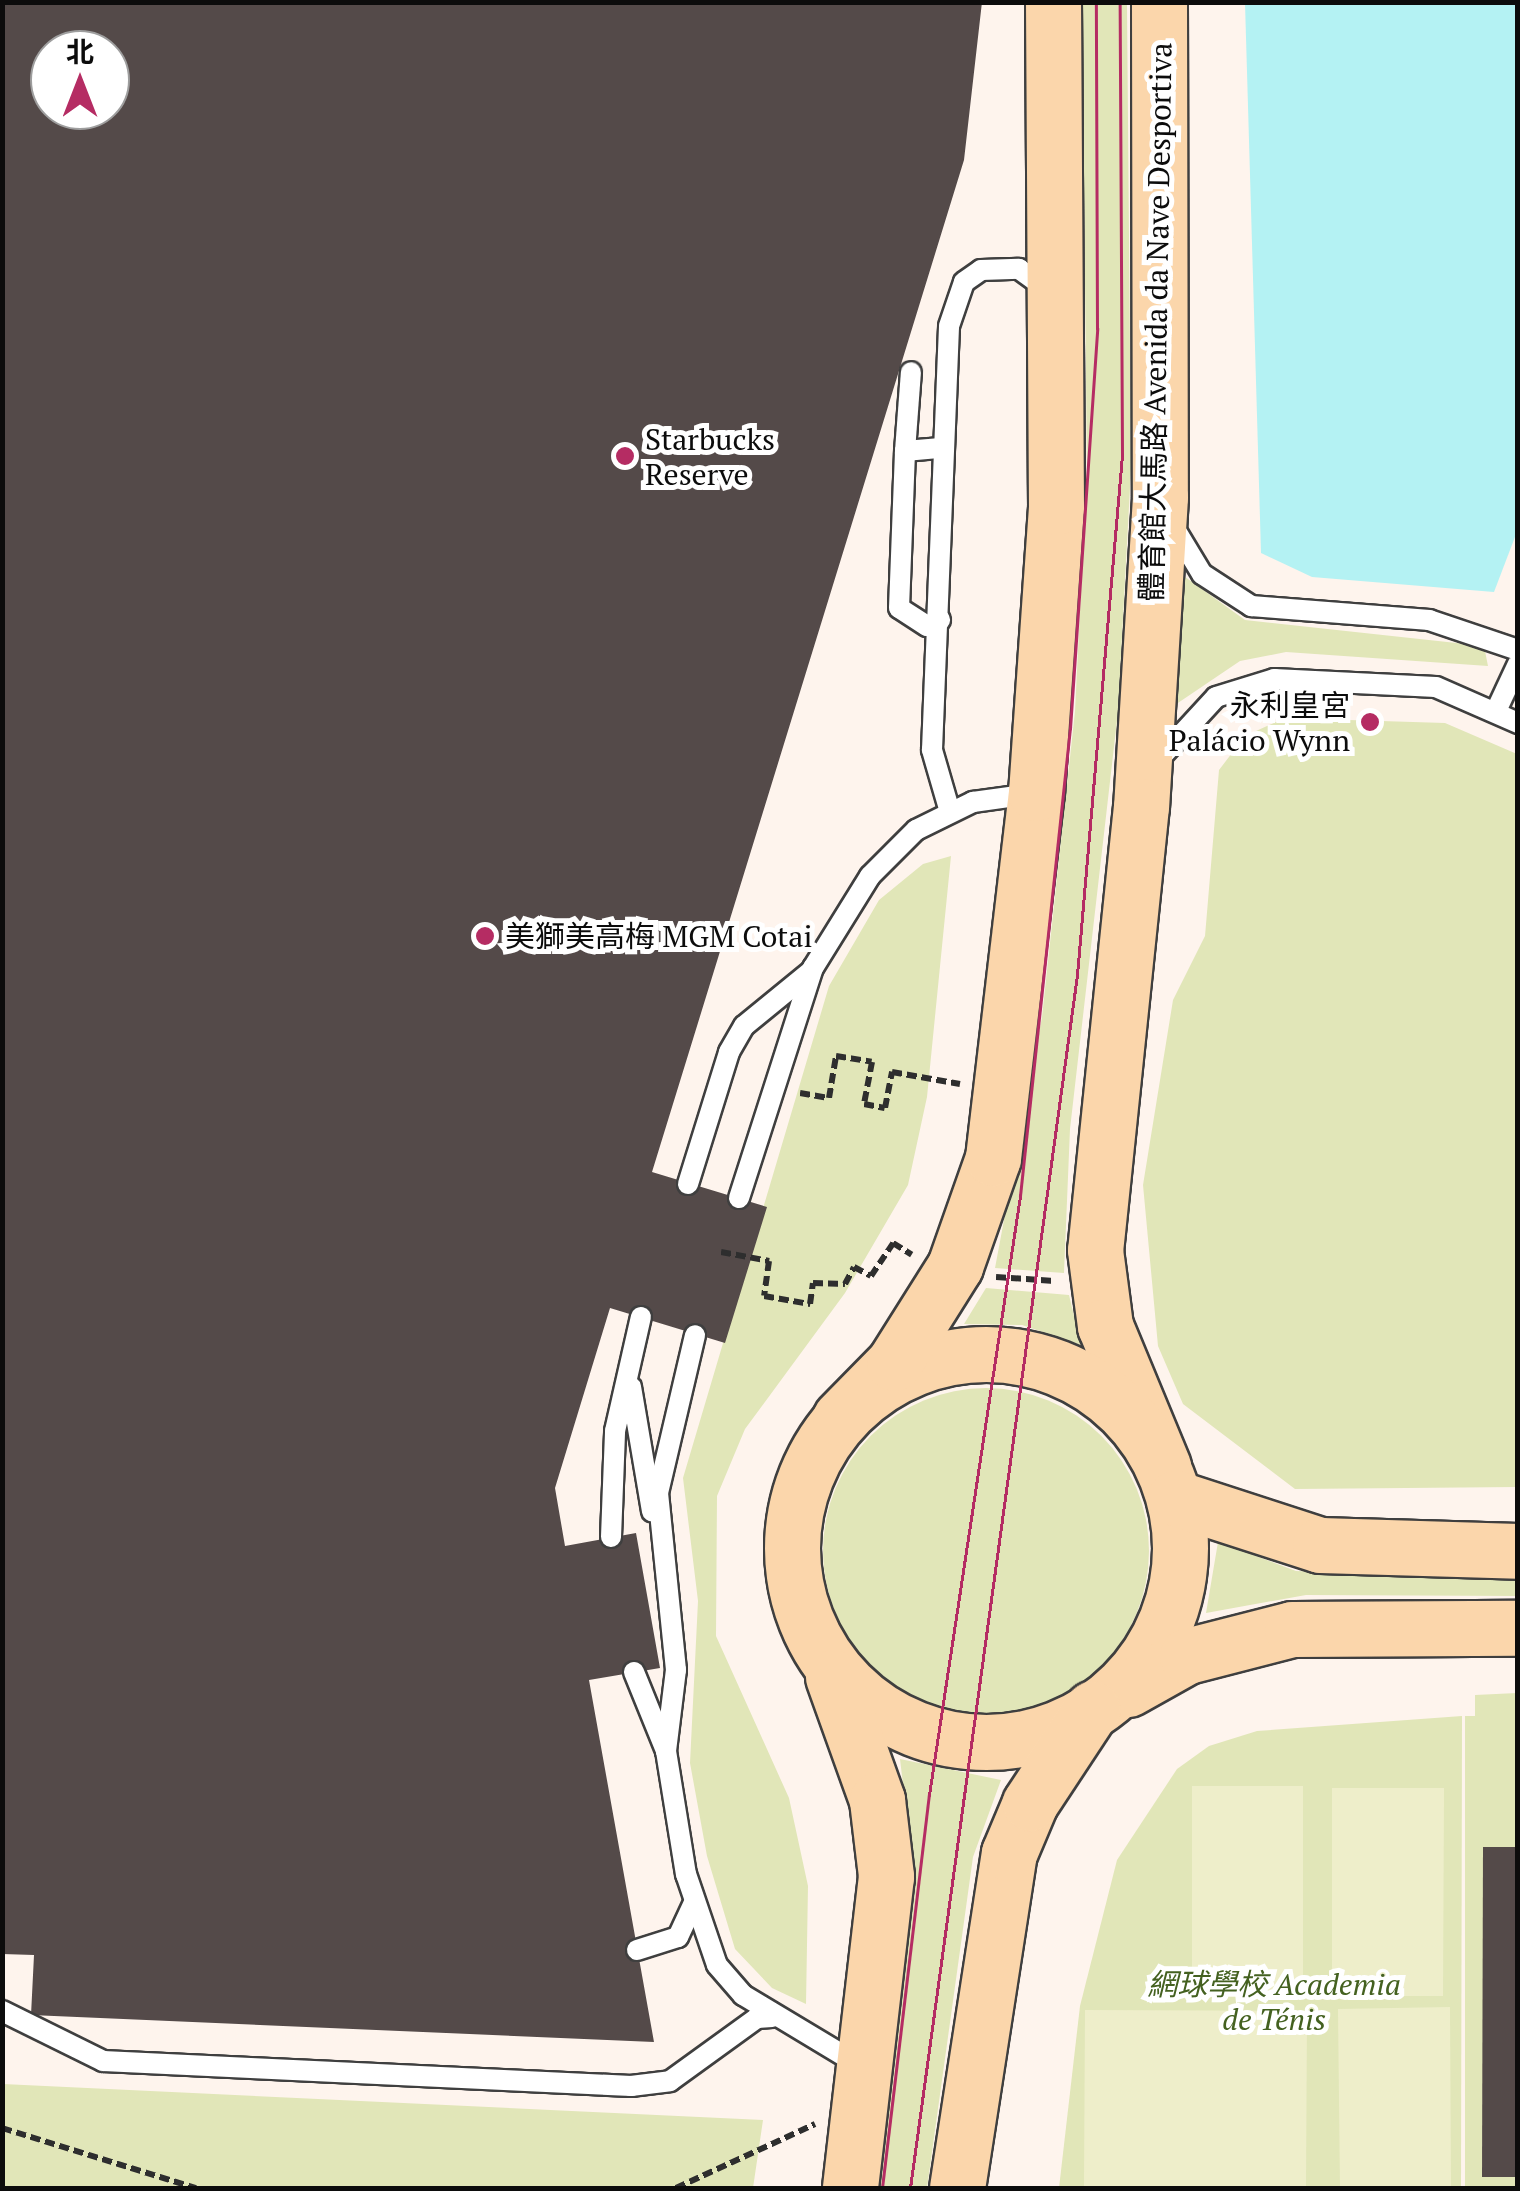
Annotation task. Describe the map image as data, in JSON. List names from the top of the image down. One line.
{"streets":{"main road":["體育館大馬路 Avenida da Nave Desportiva"]},"parks":["網球學校 Academia de Ténis"],"places":["Starbucks Reserve","永利皇宮 Palácio Wynn","美獅美高梅 MGM Cotai"],"north":"top"}
